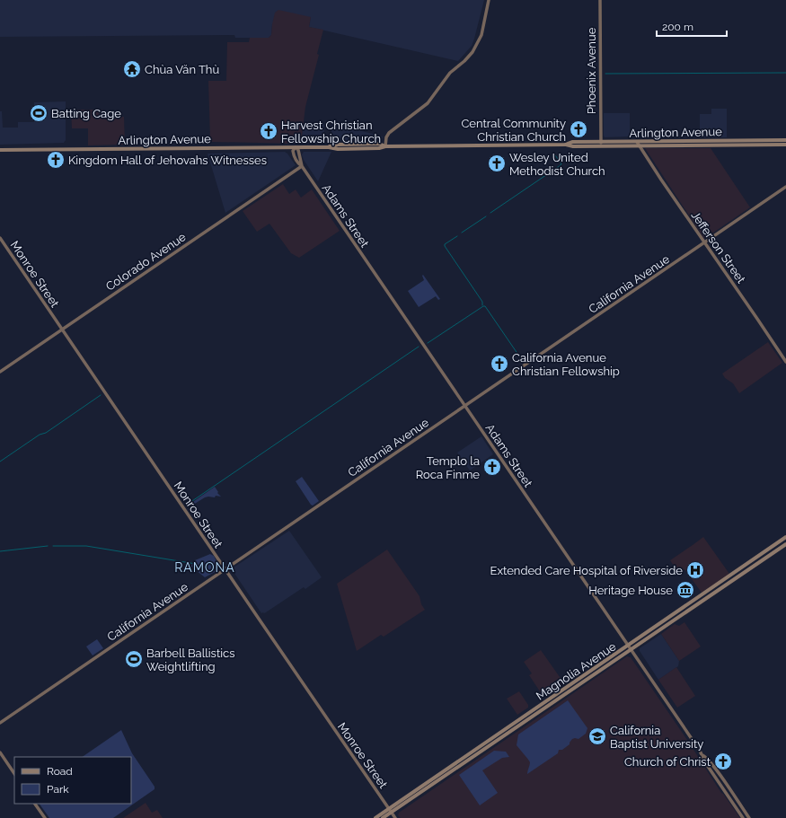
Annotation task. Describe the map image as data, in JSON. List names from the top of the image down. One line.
{"streets":{"main road":["Phoenix Avenue","Arlington Avenue","Adams Street","Jefferson Street","Colorado Avenue","Monroe Street","California Avenue","Magnolia Avenue"]},"crossings":[["Phoenix Avenue","Arlington Avenue"],["Arlington Avenue","Adams Street"],["Arlington Avenue","Jefferson Street"],["Adams Street","Colorado Avenue"],["Adams Street","California Avenue"],["Adams Street","Magnolia Avenue"],["Jefferson Street","California Avenue"],["Colorado Avenue","Monroe Street"],["Monroe Street","California Avenue"],["Monroe Street","Magnolia Avenue"]],"districts":["RAMONA"],"places":{"temple":["Chùa Văn Thù"],"sports":["Batting Cage","Barbell Ballistics Weightlifting"],"church":["Central Community Christian Church","Harvest Christian Fellowship Church","Kingdom Hall of Jehovahs Witnesses","Wesley United Methodist Church","California Avenue Christian Fellowship","Templo la Roca Finme","Church of Christ"],"hospital":["Extended Care Hospital of Riverside"],"museum":["Heritage House"],"school or university":["California Baptist University"]},"legend":["Road","Park"],"scale_bar":"200 m"}
